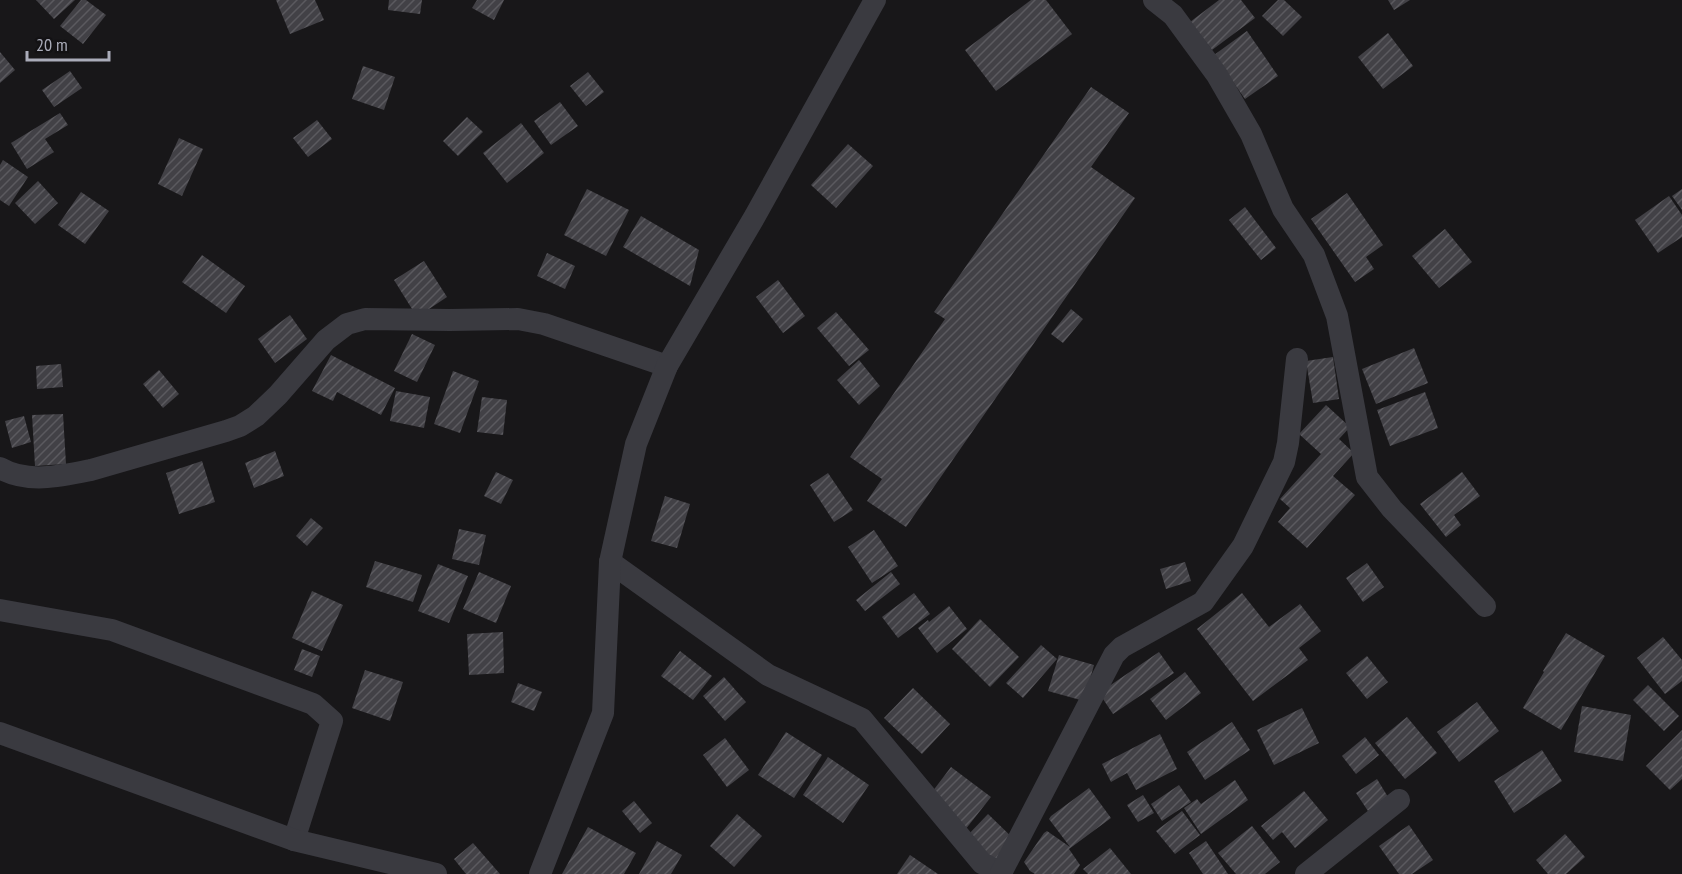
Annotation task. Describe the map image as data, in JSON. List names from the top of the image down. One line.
{"scale_bar":"20 m"}
